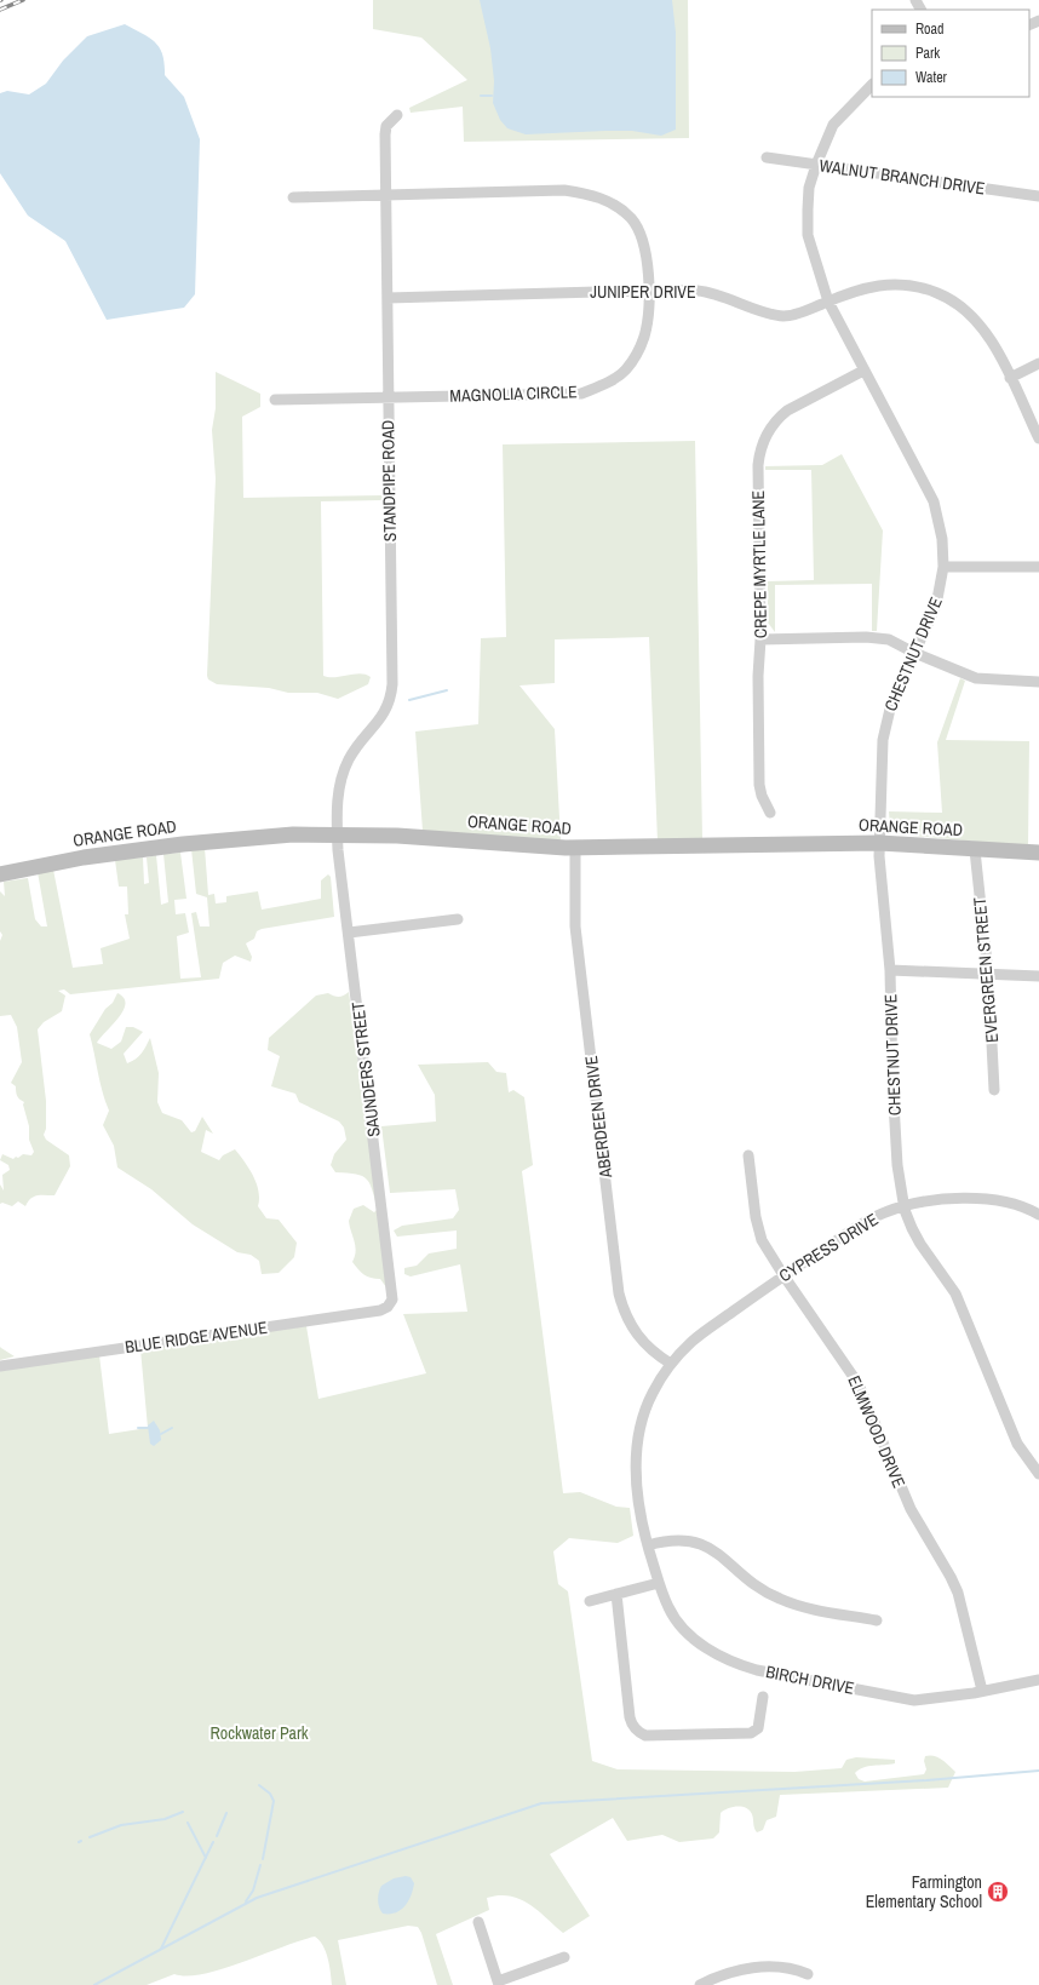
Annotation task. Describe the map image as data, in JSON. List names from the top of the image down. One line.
{"streets":{"main road":["ORANGE ROAD"],"street":["WALNUT BRANCH DRIVE","JUNIPER DRIVE","MAGNOLIA CIRCLE","STANDPIPE ROAD","CREPE MYRTLE LANE","CHESTNUT DRIVE","EVERGREEN STREET","SAUNDERS STREET","ABERDEEN DRIVE","CYPRESS DRIVE","BLUE RIDGE AVENUE","ELMWOOD DRIVE","BIRCH DRIVE"]},"crossings":[["WALNUT BRANCH DRIVE","CHESTNUT DRIVE"],["JUNIPER DRIVE","MAGNOLIA CIRCLE"],["JUNIPER DRIVE","STANDPIPE ROAD"],["JUNIPER DRIVE","CHESTNUT DRIVE"],["MAGNOLIA CIRCLE","STANDPIPE ROAD"],["STANDPIPE ROAD","ORANGE ROAD"],["STANDPIPE ROAD","SAUNDERS STREET"],["CREPE MYRTLE LANE","CHESTNUT DRIVE"],["CHESTNUT DRIVE","ORANGE ROAD"],["CHESTNUT DRIVE","CYPRESS DRIVE"],["ORANGE ROAD","EVERGREEN STREET"],["ORANGE ROAD","SAUNDERS STREET"],["ORANGE ROAD","ABERDEEN DRIVE"],["SAUNDERS STREET","BLUE RIDGE AVENUE"],["ABERDEEN DRIVE","CYPRESS DRIVE"],["ABERDEEN DRIVE","BIRCH DRIVE"],["CYPRESS DRIVE","ELMWOOD DRIVE"],["CYPRESS DRIVE","BIRCH DRIVE"],["ELMWOOD DRIVE","BIRCH DRIVE"]],"parks":["Rockwater Park"],"places":{"building":["Farmington Elementary School"]},"legend":["Road","Park","Water"]}
